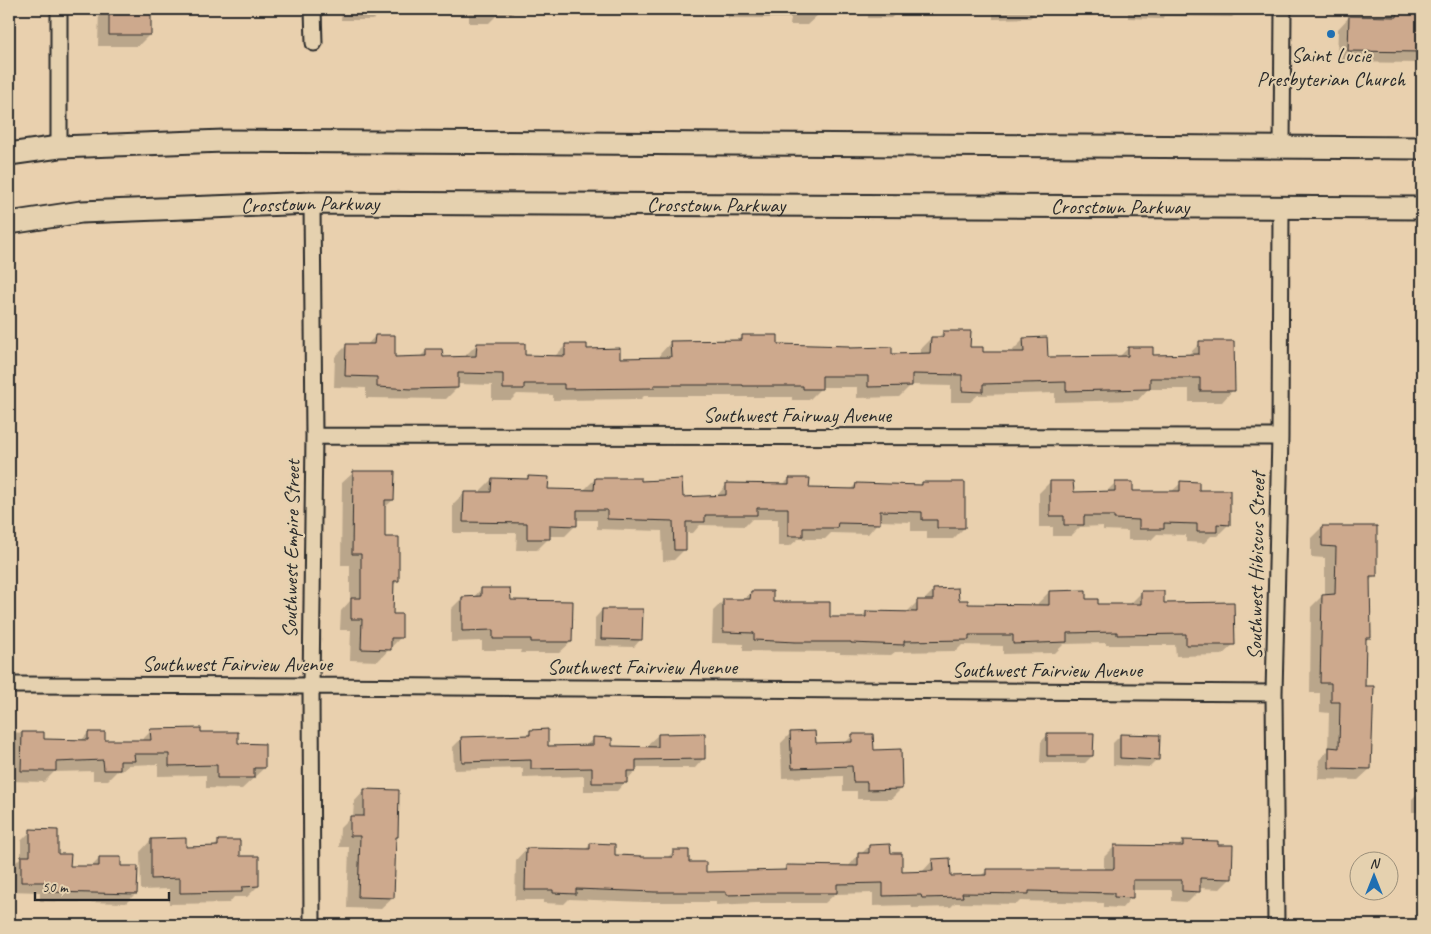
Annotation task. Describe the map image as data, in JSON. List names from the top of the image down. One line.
{"streets":{"main road":["Crosstown Parkway"],"street":["Southwest Fairway Avenue","Southwest Empire Street","Southwest Hibiscus Street","Southwest Fairview Avenue"]},"crossings":[["Crosstown Parkway","Southwest Empire Street"],["Crosstown Parkway","Southwest Hibiscus Street"],["Southwest Fairway Avenue","Southwest Empire Street"],["Southwest Fairway Avenue","Southwest Hibiscus Street"],["Southwest Empire Street","Southwest Fairview Avenue"],["Southwest Hibiscus Street","Southwest Fairview Avenue"]],"places":["Saint Lucie Presbyterian Church"],"scale_bar":"50 m","north":"top"}
